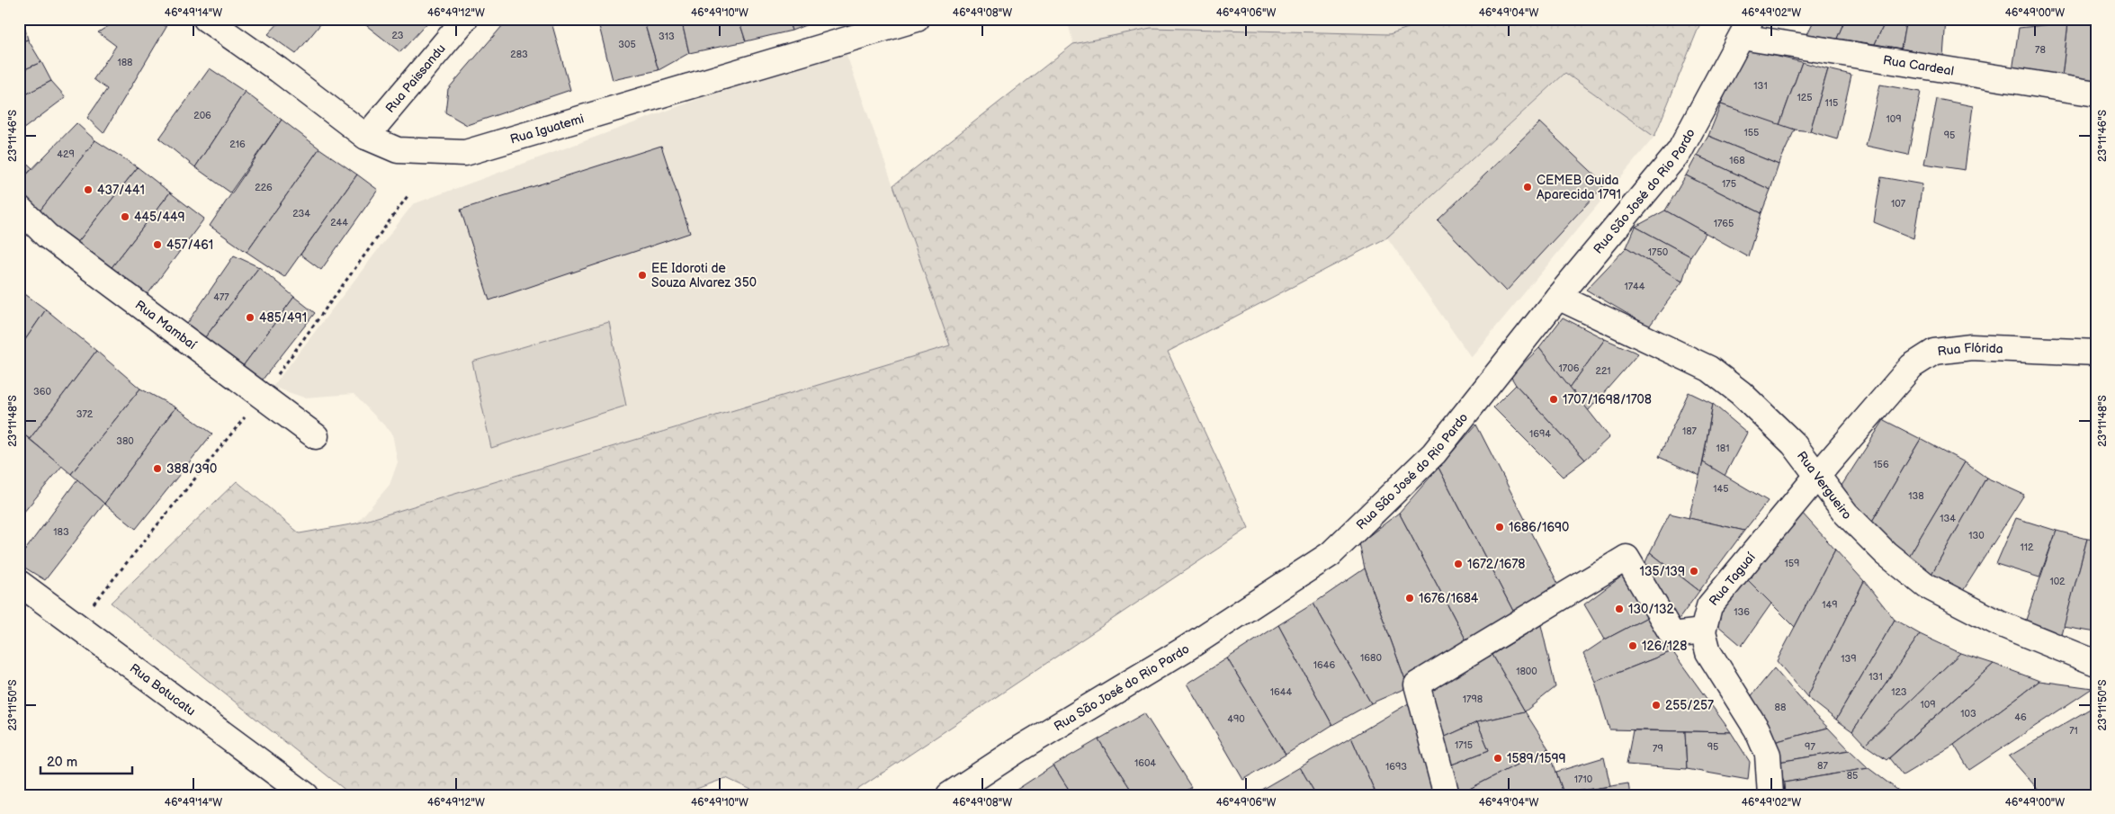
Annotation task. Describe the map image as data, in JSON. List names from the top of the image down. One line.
{"streets":{"street":["Rua Cardeal","Rua Paissandu","Rua Iguatemi","Rua São José do Rio Pardo","Rua Mambaí","Rua Flórida","Rua Vergueiro","Rua Taguaí","Rua Botucatu"]},"crossings":[["Rua Cardeal","Rua São José do Rio Pardo"],["Rua Paissandu","Rua Iguatemi"],["Rua São José do Rio Pardo","Rua Vergueiro"],["Rua Flórida","Rua Vergueiro"],["Rua Flórida","Rua Taguaí"],["Rua Vergueiro","Rua Taguaí"]],"places":["CEMEB Guida Aparecida 1791","437/441","445/449","457/461","EE Idoroti de Souza Alvarez 350","485/491","1707/1698/1708","388/390","1686/1690","1672/1678","135/139","1676/1684","130/132","126/128","255/257","1589/1599"],"house_numbers":["23","313","305","78","283","188","131","125","115","206","109","155","95","216","429","168","175","226","107","234","244","1765","1750","1744","477","1706","221","360","372","187","1694","380","181","156","145","138","134","183","130","112","159","102","149","136","1680","139","1646","1800","131","1644","123","1798","109","88","103","46","490","71","1715","95","97","79","1604","87","1693","85","1710"],"scale_bar":"20 m","coordinates":["46°49'14\"W","46°49'12\"W","46°49'10\"W","46°49'08\"W","46°49'06\"W","46°49'04\"W","46°49'02\"W","46°49'00\"W","23°11'46\"S","23°11'48\"S","23°11'50\"S"]}
